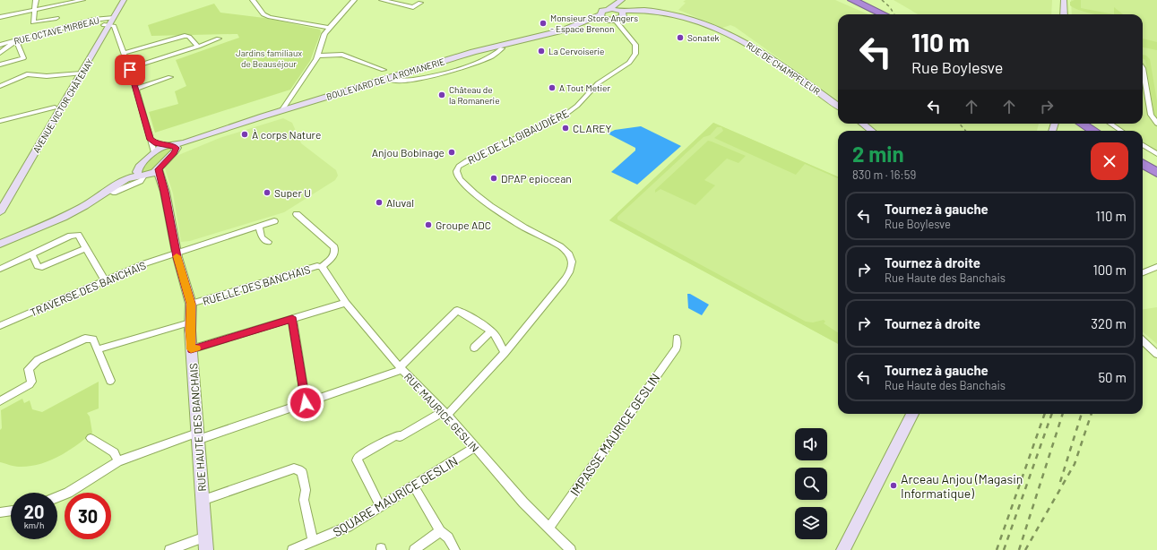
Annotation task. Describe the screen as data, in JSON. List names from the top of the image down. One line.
{"streets":{"street":["RUE OCTAVE MIRBEAU","RUE DE CHAMPFLEUR","BOULEVARD DE LA ROMANERIE","AVENUE VICTOR CHÂTENAY","RUE DE LA GIBAUDIÈRE","RUELLE DES BANCHAIS","TRAVERSE DES BANCHAIS","RUE MAURICE GESLIN","RUE HAUTE DES BANCHAIS","IMPASSE MAURICE GESLIN","SQUARE MAURICE GESLIN"]},"crossings":[["RUE OCTAVE MIRBEAU","AVENUE VICTOR CHÂTENAY"],["RUE DE LA GIBAUDIÈRE","RUE MAURICE GESLIN"],["RUE DE LA GIBAUDIÈRE","SQUARE MAURICE GESLIN"],["RUELLE DES BANCHAIS","RUE MAURICE GESLIN"],["RUELLE DES BANCHAIS","RUE HAUTE DES BANCHAIS"],["TRAVERSE DES BANCHAIS","RUE HAUTE DES BANCHAIS"],["RUE MAURICE GESLIN","IMPASSE MAURICE GESLIN"],["RUE MAURICE GESLIN","SQUARE MAURICE GESLIN"]],"parks":["Jardins familiaux de Beauséjour"],"places":["Monsieur Store Angers - Espace Brenon","Sonatek","La Cervoiserie","A Tout Metier","Château de la Romanerie","CLAREY","À corps Nature","Anjou Bobinage","DPAP epiocean","Super U","Aluval","Groupe ADC","Arceau Anjou (Magasin Informatique)"],"page":{"turn":["110 m","Rue Boylesve"],"heading":["2 min","830 m · 16:59"],"list":[{"name":"Tournez à gauche","note":"Rue Boylesve","value":"110 m"},{"name":"Tournez à droite","note":"Rue Haute des Banchais","value":"100 m"},{"name":"Tournez à droite","value":"320 m"},{"name":"Tournez à gauche","note":"Rue Haute des Banchais","value":"50 m"}],"speed":"20 km/h","limit":"30"}}
